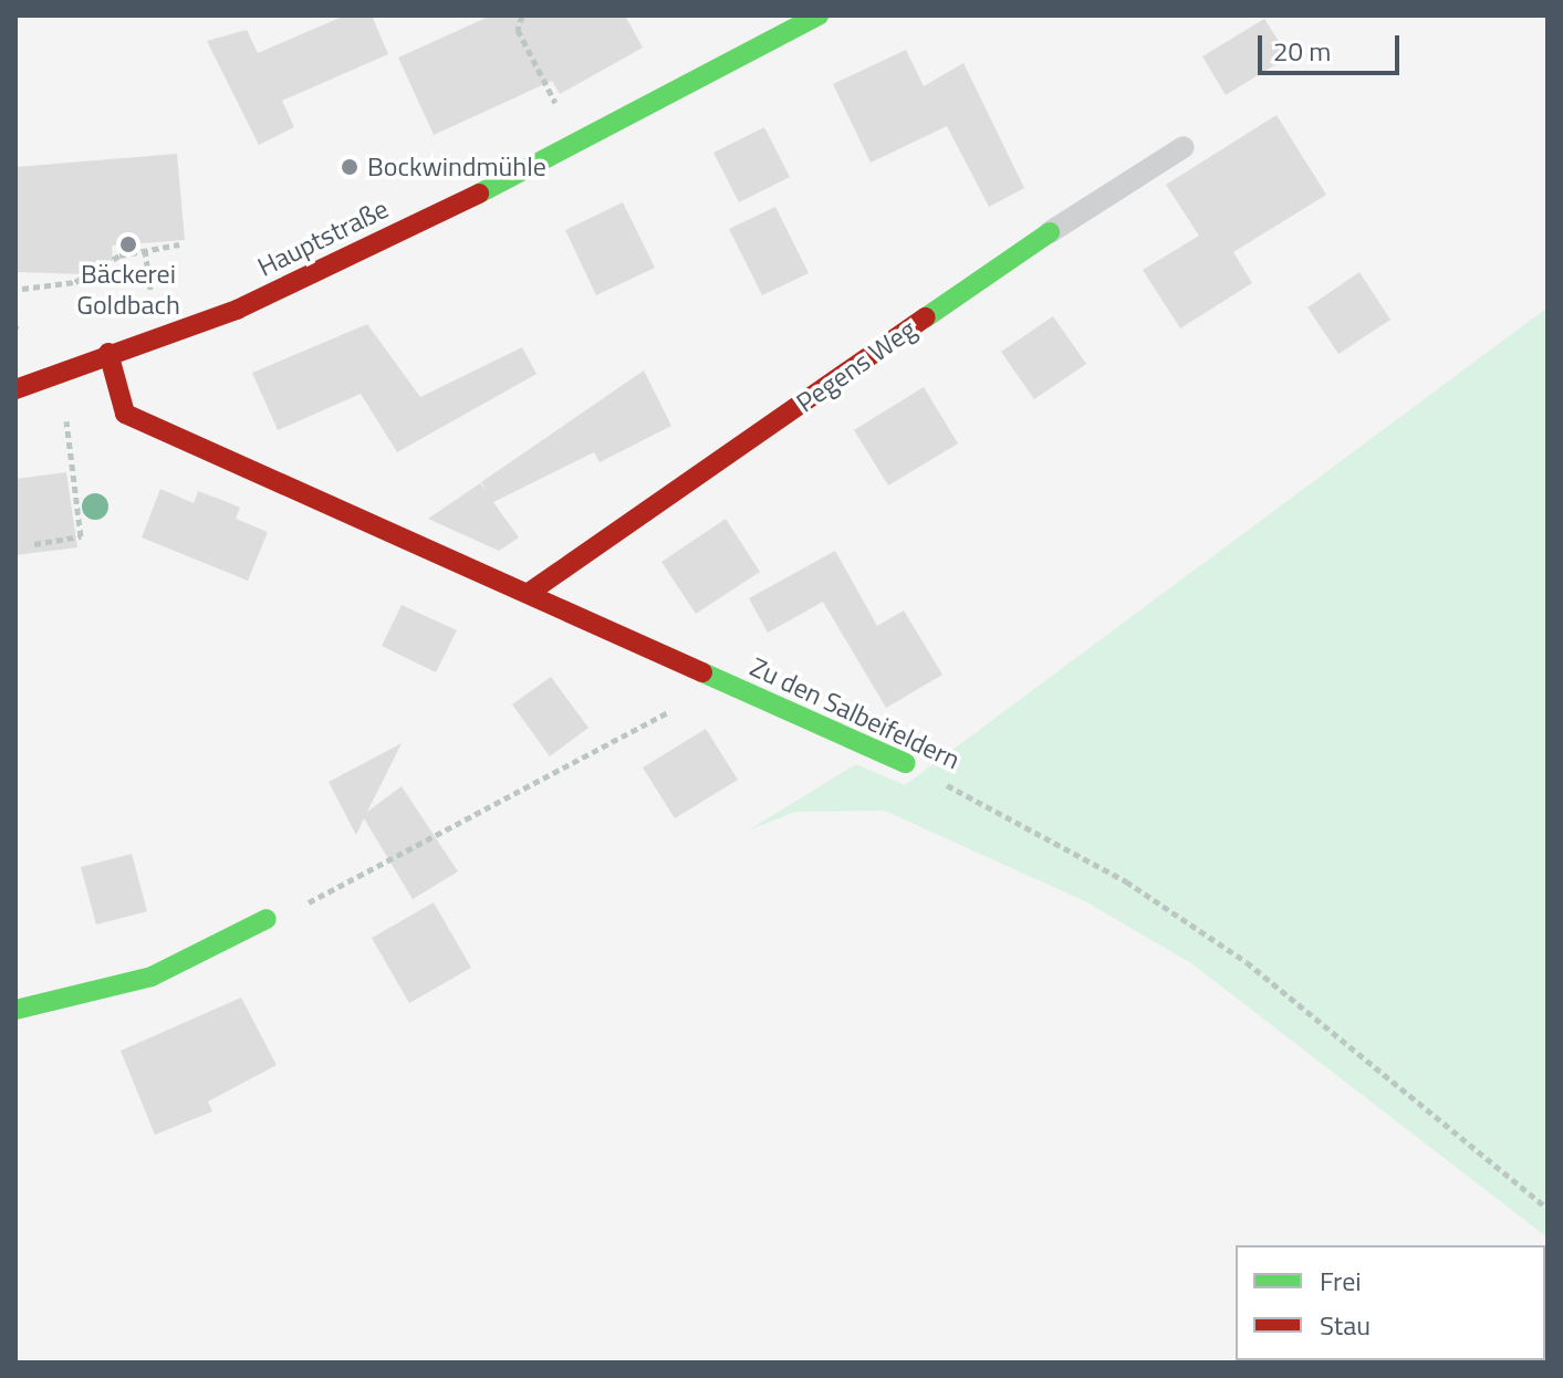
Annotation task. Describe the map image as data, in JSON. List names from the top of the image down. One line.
{"streets":{"street":["Hauptstraße","Pegens Weg","Zu den Salbeifeldern"]},"crossings":[["Hauptstraße","Zu den Salbeifeldern"],["Pegens Weg","Zu den Salbeifeldern"]],"places":["Bockwindmühle","Bäckerei Goldbach"],"legend":["Frei","Stau"],"scale_bar":"20 m"}
